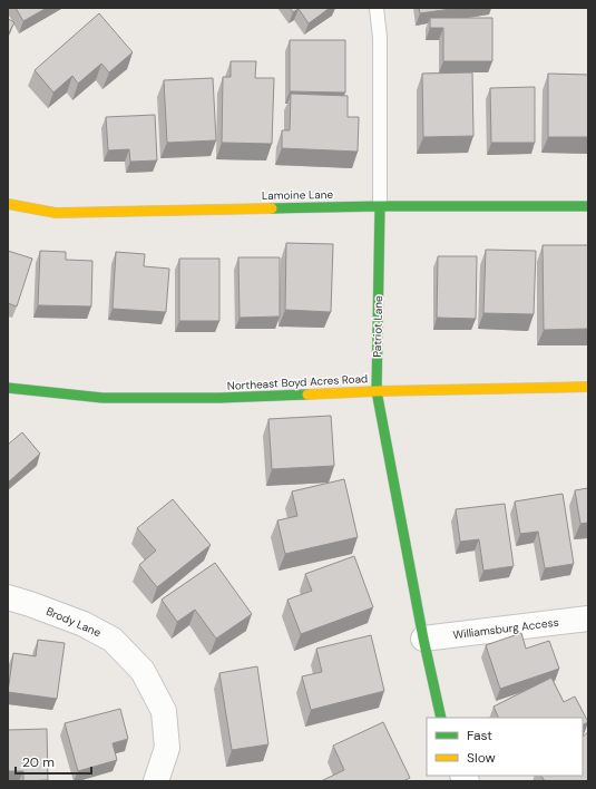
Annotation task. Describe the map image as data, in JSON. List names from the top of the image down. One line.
{"streets":{"street":["Lamoine Lane","Patriot Lane","Northeast Boyd Acres Road","Brody Lane","Williamsburg Access"]},"crossings":[["Lamoine Lane","Patriot Lane"],["Patriot Lane","Northeast Boyd Acres Road"],["Patriot Lane","Williamsburg Access"]],"legend":["Fast","Slow"],"scale_bar":"20 m"}
